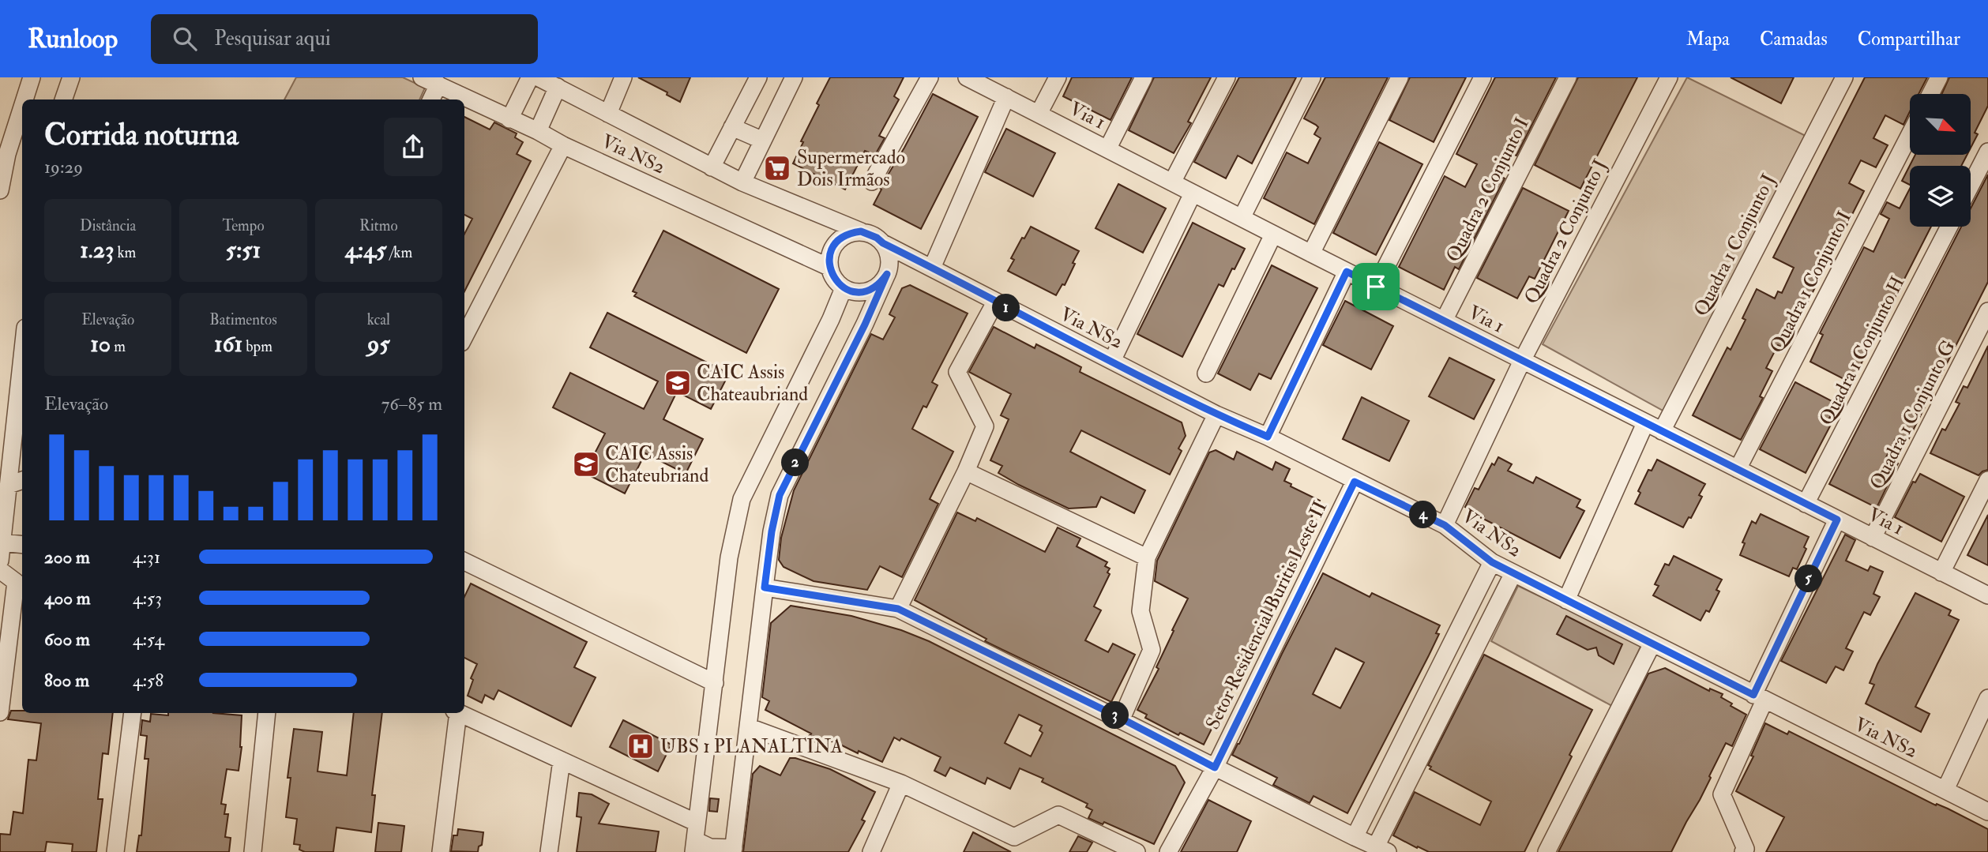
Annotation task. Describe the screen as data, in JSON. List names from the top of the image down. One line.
{"streets":{"street":["Via 1","Via NS2","Quadra 2 Conjunto I","Quadra 2 Conjunto J","Quadra 1 Conjunto J","Quadra 1 Conjunto I","Quadra 1 Conjunto H","Quadra 1 Conjunto G","Setor Residencial Buritis Leste II"]},"crossings":[["Via 1","Quadra 2 Conjunto I"],["Via 1","Quadra 2 Conjunto J"],["Via 1","Quadra 1 Conjunto J"],["Via 1","Quadra 1 Conjunto I"],["Via 1","Quadra 1 Conjunto H"],["Via 1","Quadra 1 Conjunto G"],["Via NS2","Quadra 2 Conjunto J"],["Via NS2","Setor Residencial Buritis Leste II"]],"places":{"supermarket":["Supermercado Dois Irmãos"],"school or university":["CAIC Assis Chateaubriand","CAIC Assis Chateubriand"],"hospital":["UBS 1 PLANALTINA"]},"north":"bottom right","page":{"header":"Runloop","search":"Pesquisar aqui","nav":["Mapa","Camadas","Compartilhar"],"heading":["Corrida noturna","19:29"],"stats":[["Distância","1.23 km"],["Tempo","5:51"],["Ritmo","4:45 /km"],["Elevação","10 m"],["Batimentos","161 bpm"],["kcal","95"]],"pins":["1","2","4","5","3"],"chart":["Elevação","76–85 m"],"list":[{"name":"200 m","note":"4:31"},{"name":"400 m","note":"4:53"},{"name":"600 m","note":"4:54"},{"name":"800 m","note":"4:58"}]}}
